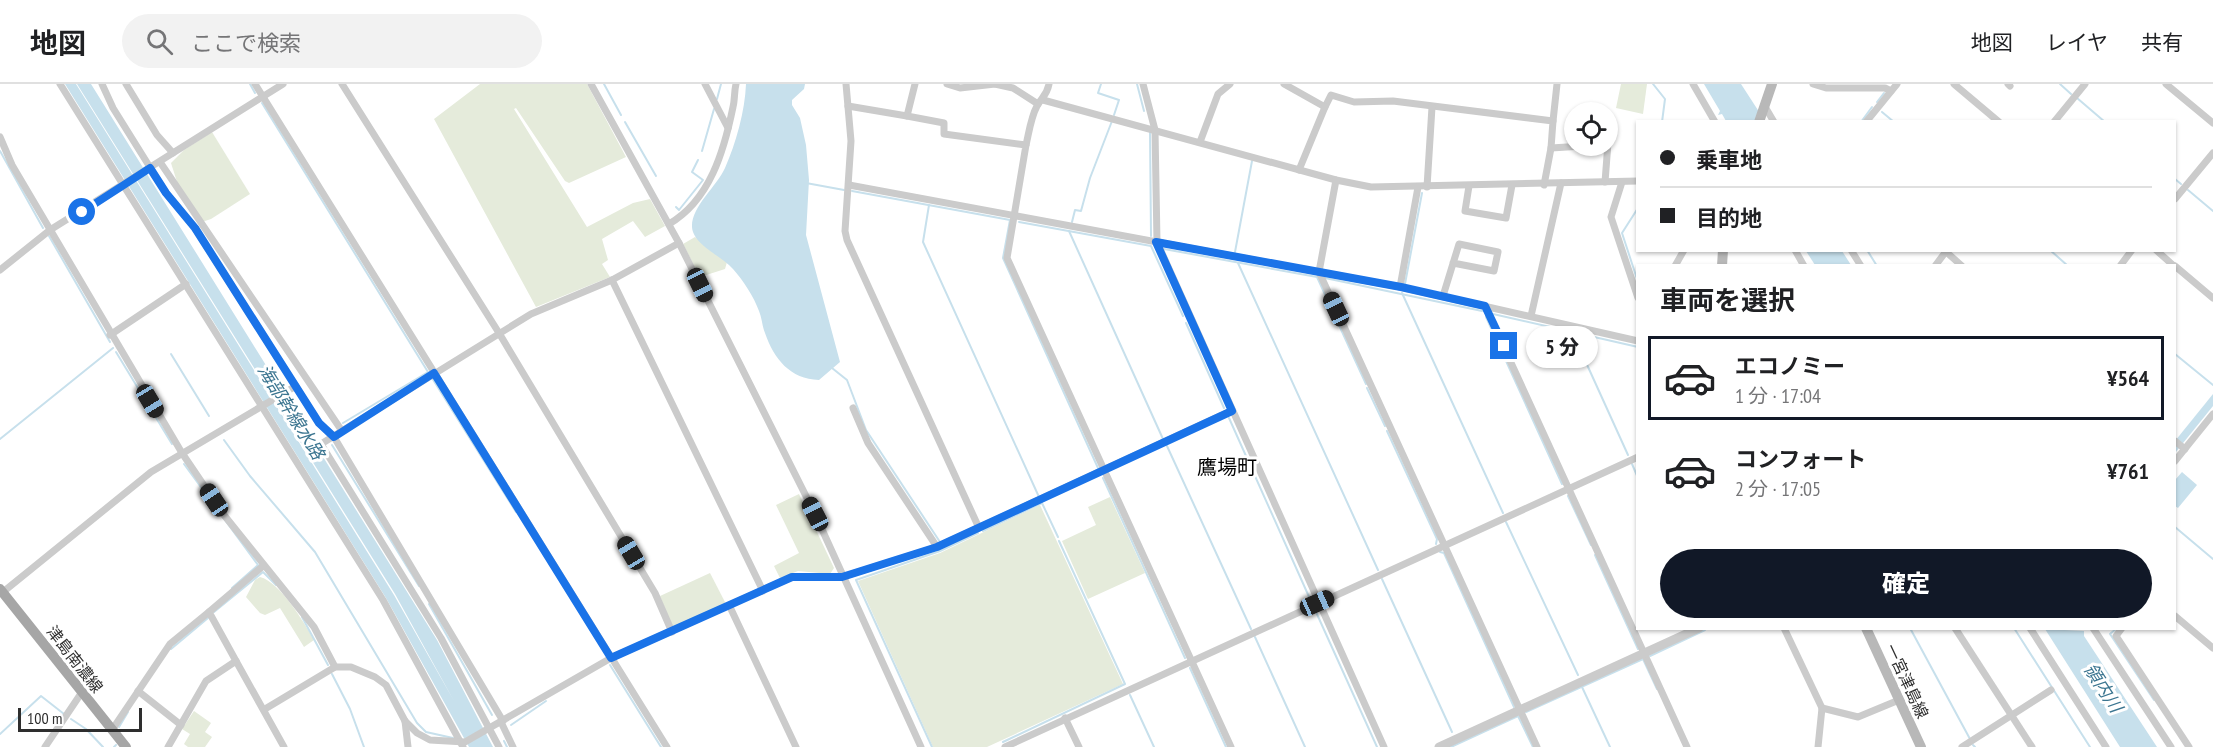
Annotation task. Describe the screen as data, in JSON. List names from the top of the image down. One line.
{"streets":{"main road":["津島南濃線","一宮津島線"]},"districts":["鷹場町"],"water":["海部幹線水路","領内川"],"scale_bar":"100 m","page":{"header":"地図","search":"ここで検索","nav":["地図","レイヤ","共有"],"banner":["乗車地","目的地"],"heading":"車両を選択","bubble":"5 分","list":[{"name":"エコノミー","note":"1 分 · 17:04","value":"¥564"},{"name":"コンフォート","note":"2 分 · 17:05","value":"¥761"}],"buttons":"確定","scale":"100 m"}}
